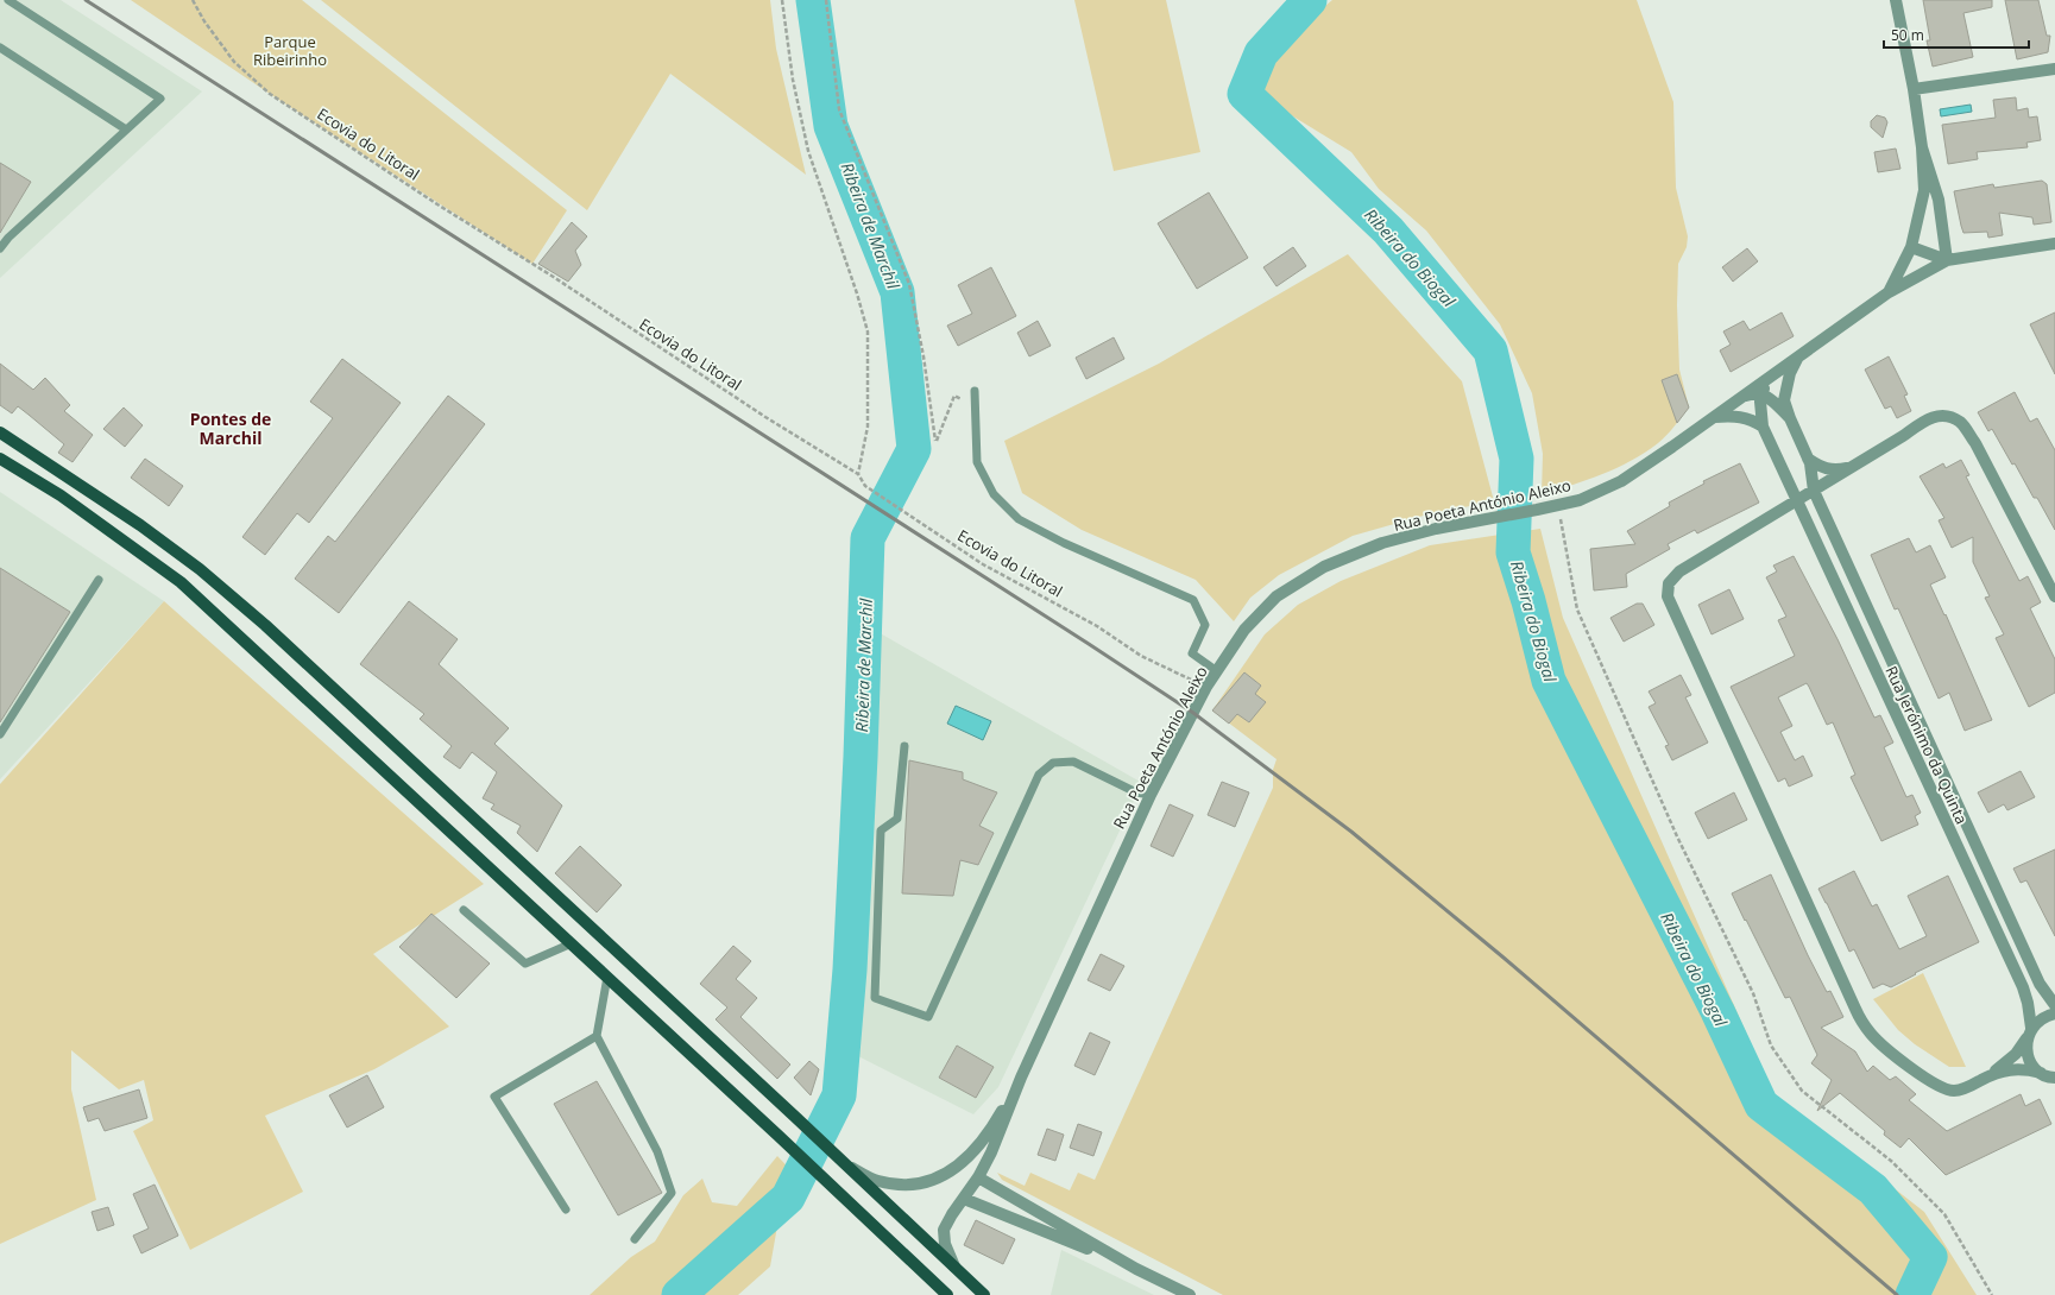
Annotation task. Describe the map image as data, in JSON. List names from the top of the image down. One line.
{"streets":{"street":["Rua Poeta António Aleixo","Rua Jerónimo da Quinta"],"path":["Ecovia do Litoral"]},"crossings":[["Ecovia do Litoral","Rua Poeta António Aleixo"],["Rua Poeta António Aleixo","Rua Jerónimo da Quinta"]],"districts":["Pontes de Marchil"],"water":["Ribeira de Marchil","Ribeira do Biogal"],"parks":["Parque Ribeirinho"],"scale_bar":"50 m"}
